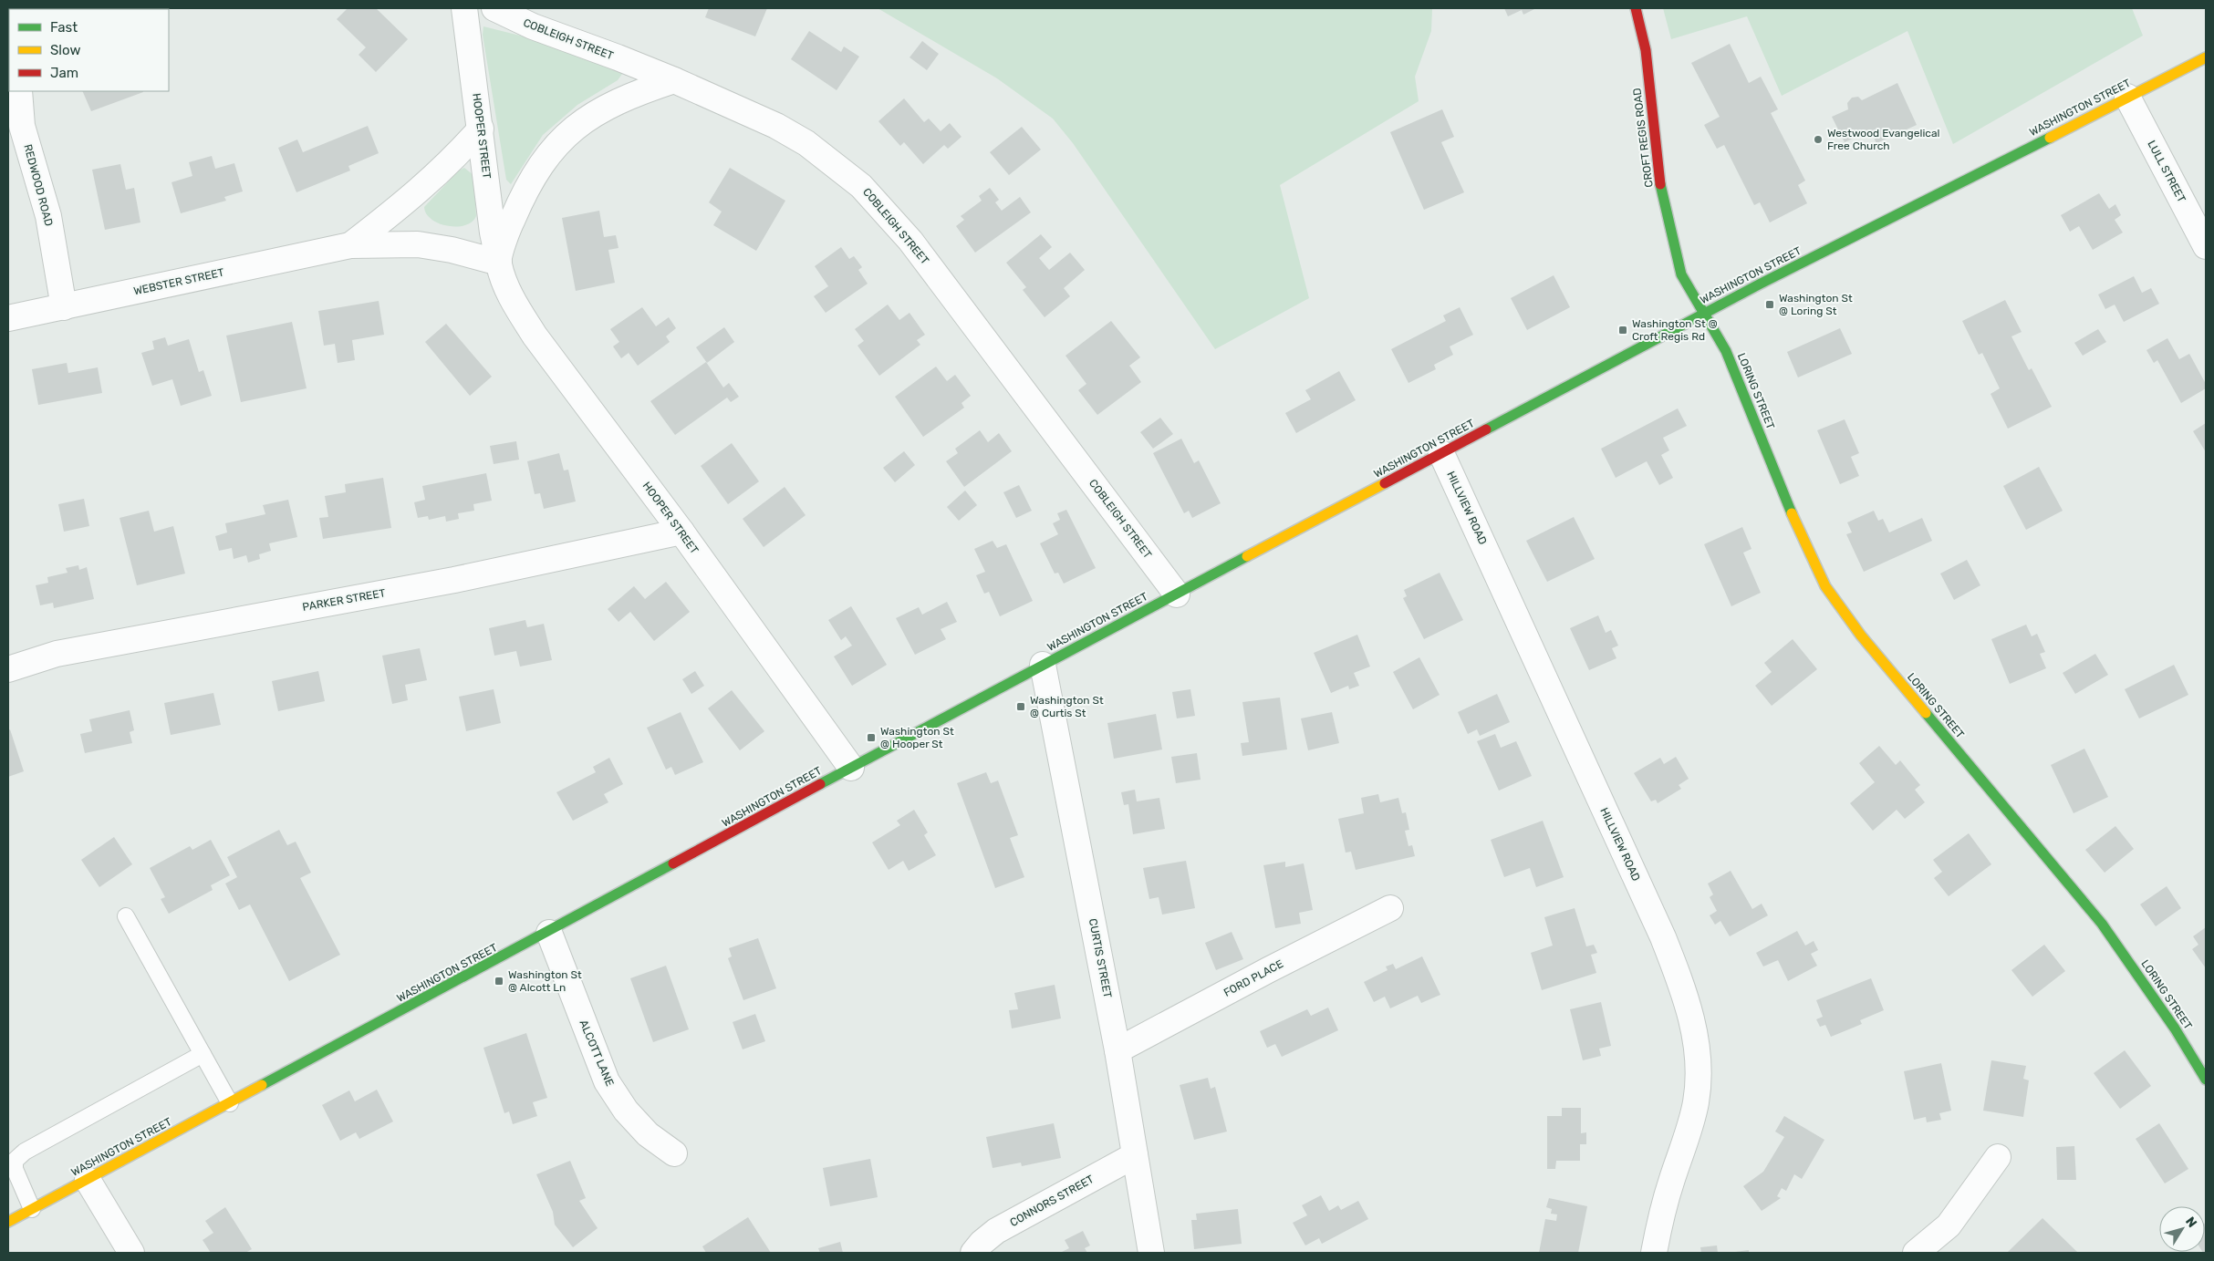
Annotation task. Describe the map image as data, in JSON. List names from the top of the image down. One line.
{"streets":{"main road":["WASHINGTON STREET","CROFT REGIS ROAD","LORING STREET"],"street":["COBLEIGH STREET","HOOPER STREET","LULL STREET","REDWOOD ROAD","WEBSTER STREET","HILLVIEW ROAD","PARKER STREET","CURTIS STREET","FORD PLACE","ALCOTT LANE","CONNORS STREET"]},"crossings":[["COBLEIGH STREET","WASHINGTON STREET"],["WASHINGTON STREET","HOOPER STREET"],["WASHINGTON STREET","CROFT REGIS ROAD"],["WASHINGTON STREET","LULL STREET"],["WASHINGTON STREET","LORING STREET"],["WASHINGTON STREET","HILLVIEW ROAD"],["WASHINGTON STREET","CURTIS STREET"],["WASHINGTON STREET","ALCOTT LANE"],["HOOPER STREET","WEBSTER STREET"],["HOOPER STREET","PARKER STREET"],["CROFT REGIS ROAD","LORING STREET"],["REDWOOD ROAD","WEBSTER STREET"],["CURTIS STREET","FORD PLACE"],["CURTIS STREET","CONNORS STREET"]],"places":{"other":["Westwood Evangelical Free Church"],"transit":["Washington St @ Loring St","Washington St @ Croft Regis Rd","Washington St @ Curtis St","Washington St @ Hooper St","Washington St @ Alcott Ln"]},"legend":["Fast","Slow","Jam"],"north":"top right"}
